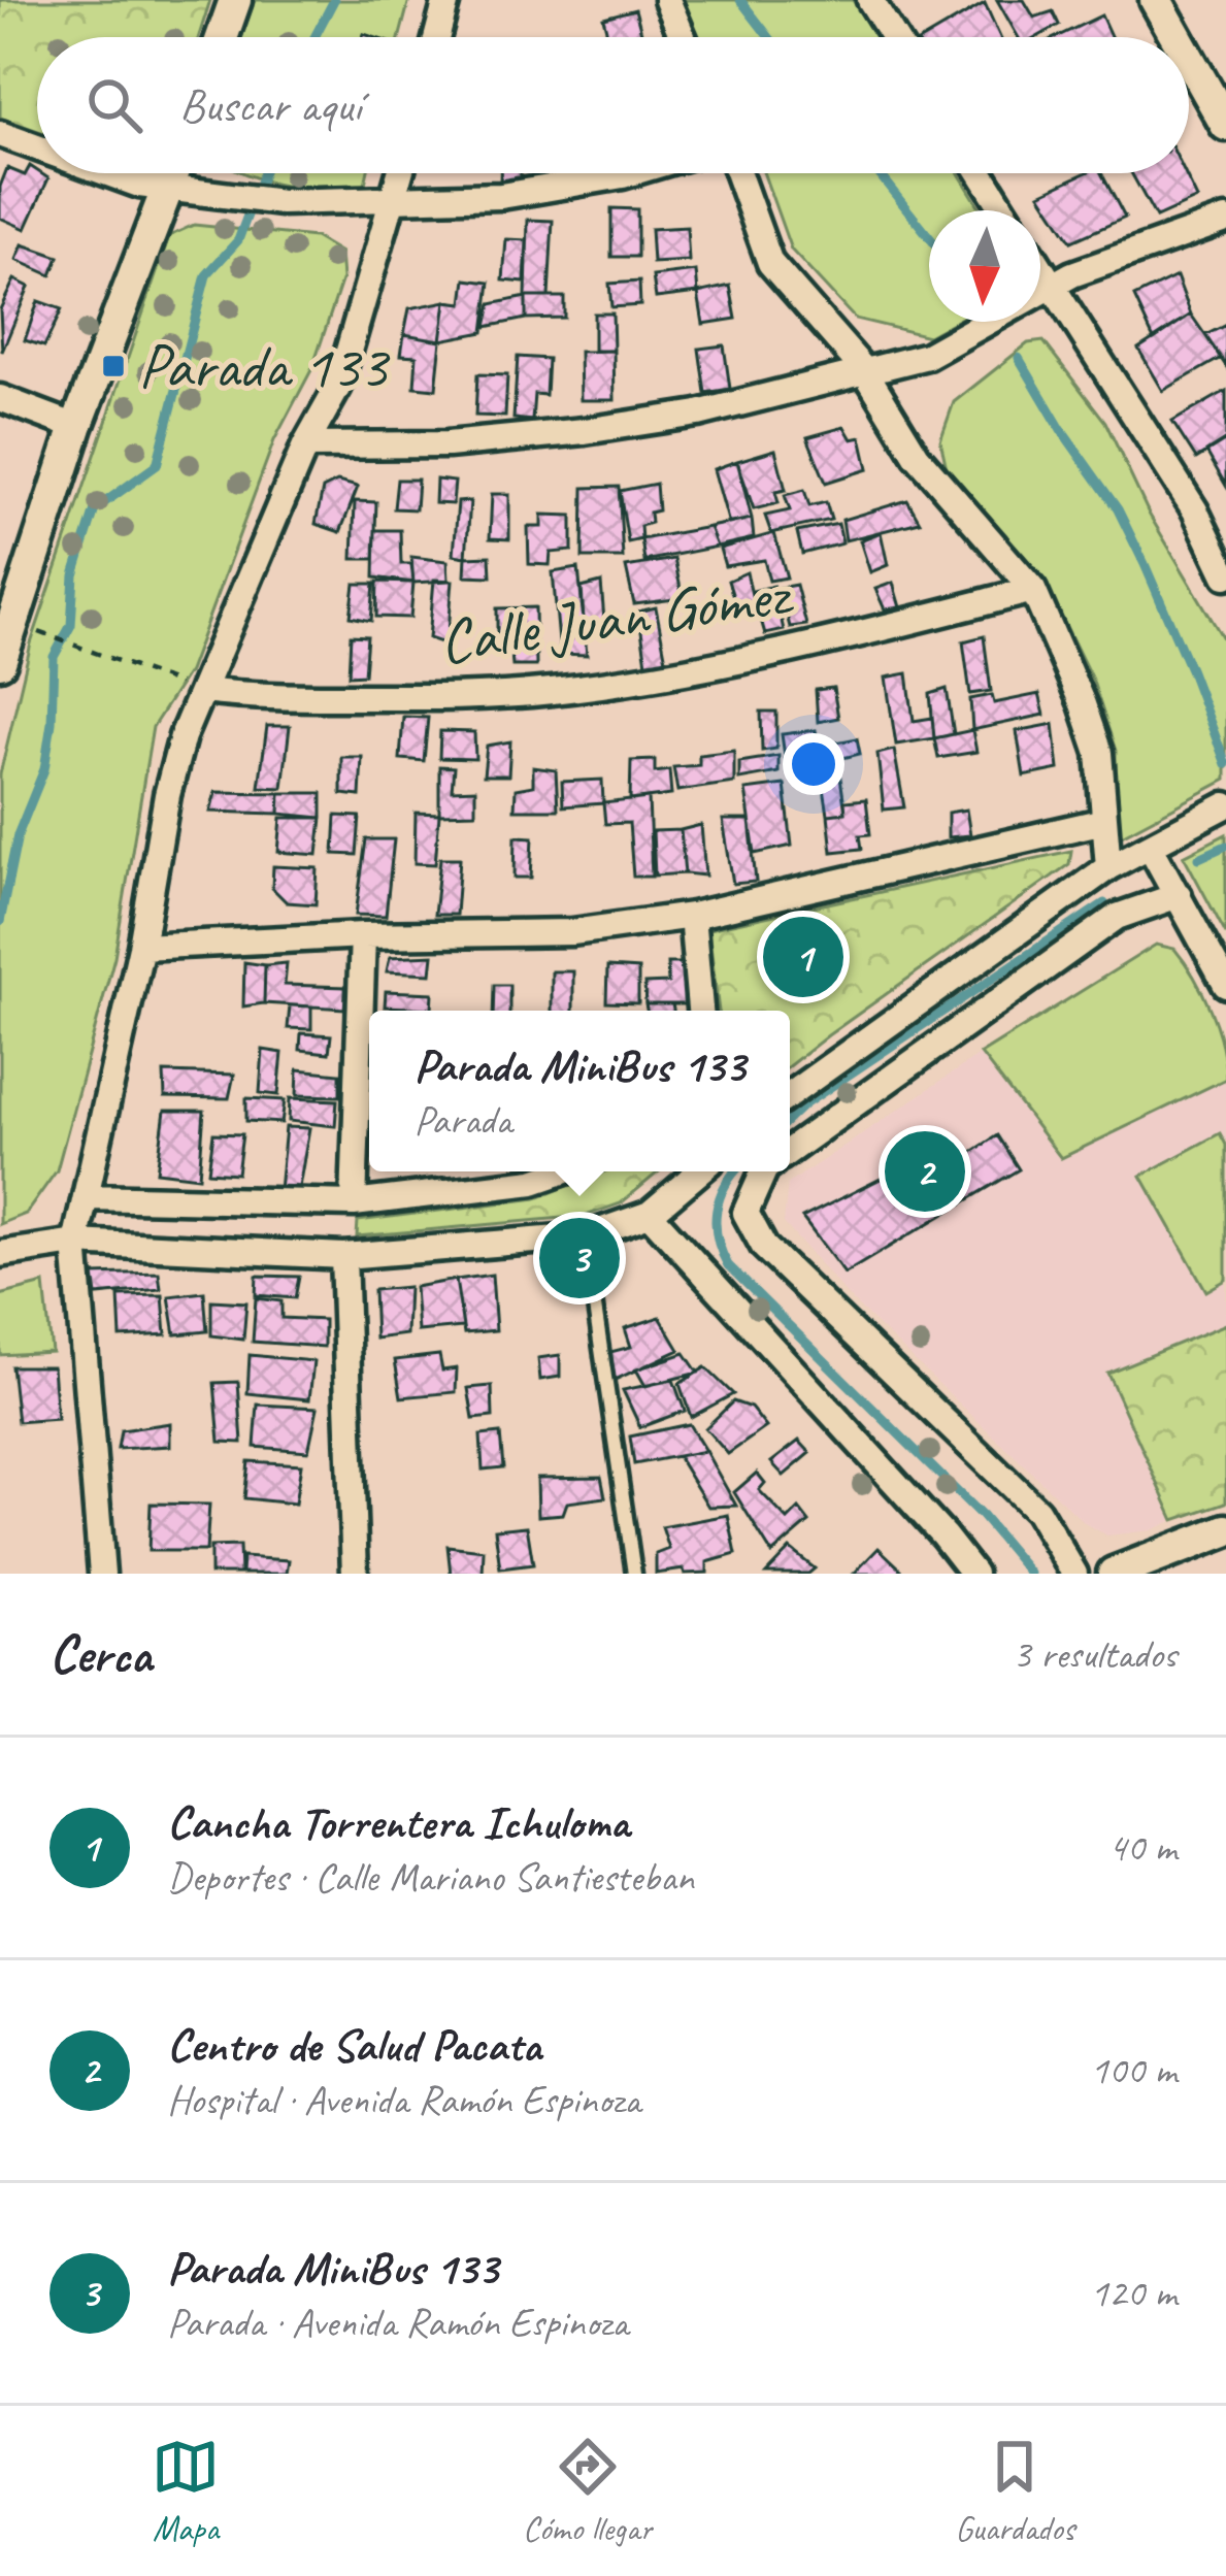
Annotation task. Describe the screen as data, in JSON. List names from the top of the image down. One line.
{"streets":{"street":["Calle Juan Gómez"]},"places":{"transit":["Parada 133"]},"north":"bottom","page":{"search":"Buscar aquí","pins":["1","2","3"],"popup":["Parada MiniBus 133","Parada"],"heading":["Cerca","3 resultados"],"list":[{"mark":"1","name":"Cancha Torrentera Ichuloma","note":"Deportes · Calle Mariano Santiesteban","value":"40 m"},{"mark":"2","name":"Centro de Salud Pacata","note":"Hospital · Avenida Ramón Espinoza","value":"100 m"},{"mark":"3","name":"Parada MiniBus 133","note":"Parada · Avenida Ramón Espinoza","value":"120 m"}],"nav":["Mapa","Cómo llegar","Guardados"]}}
